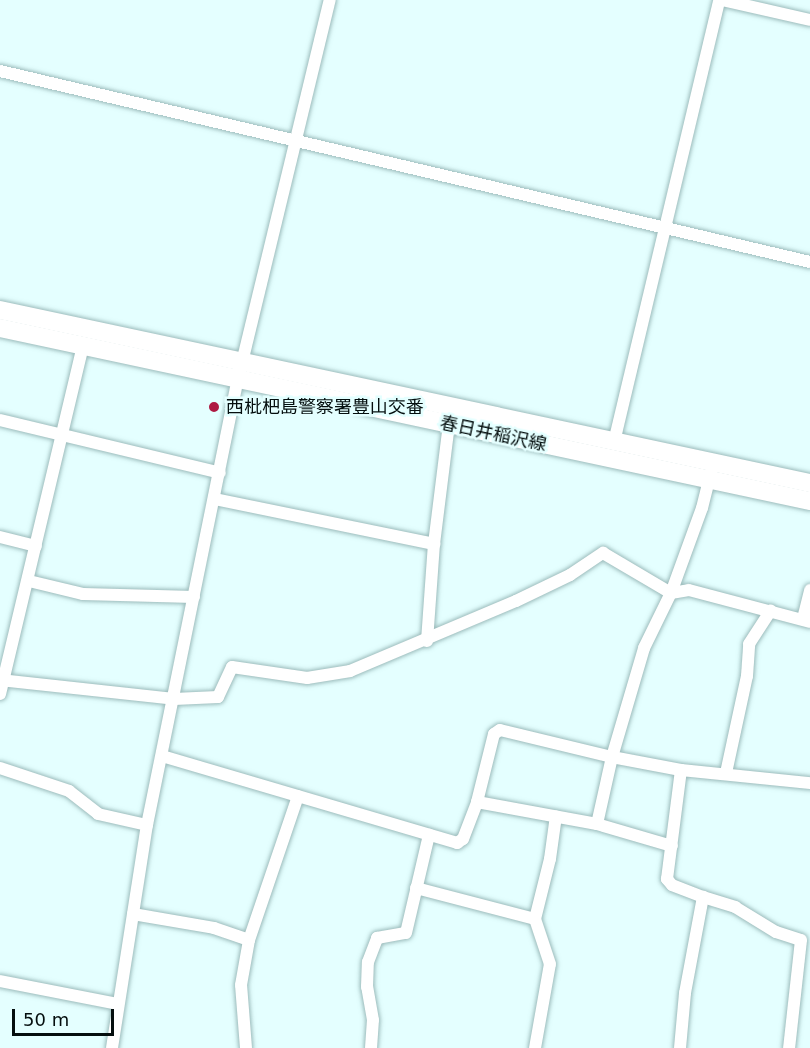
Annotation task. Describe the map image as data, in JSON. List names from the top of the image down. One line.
{"streets":{"main road":["春日井稲沢線"]},"places":["西枇杷島警察署豊山交番"],"scale_bar":"50 m"}
